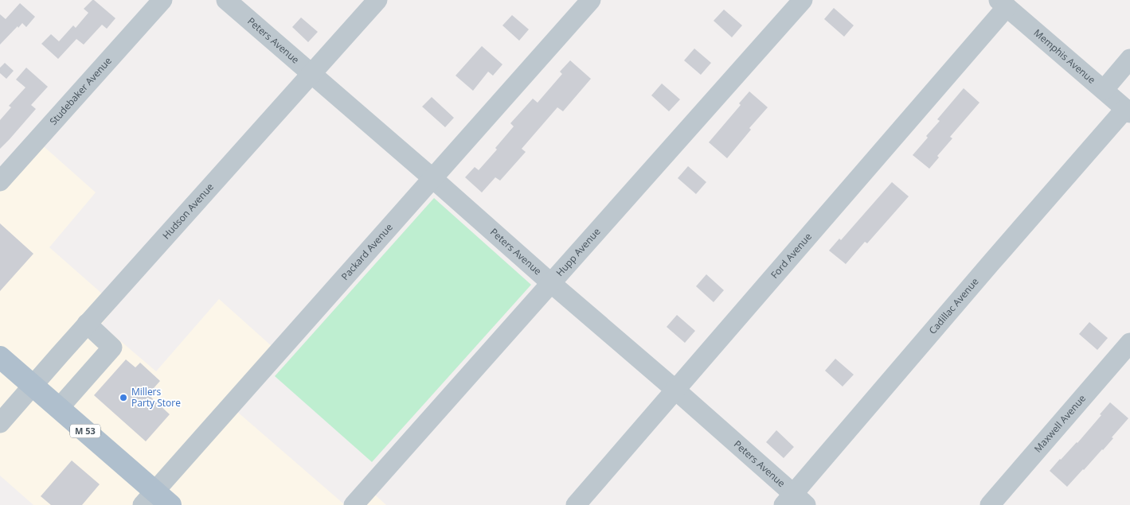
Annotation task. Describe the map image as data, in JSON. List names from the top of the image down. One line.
{"streets":{"main road":["M 53"],"street":["Peters Avenue","Memphis Avenue","Studebaker Avenue","Hudson Avenue","Packard Avenue","Hupp Avenue","Ford Avenue","Cadillac Avenue","Maxwell Avenue"]},"crossings":[["Peters Avenue","Hudson Avenue"],["Peters Avenue","Packard Avenue"],["Peters Avenue","Hupp Avenue"],["Peters Avenue","Ford Avenue"],["Peters Avenue","Cadillac Avenue"],["Memphis Avenue","Ford Avenue"],["Memphis Avenue","Cadillac Avenue"],["Hudson Avenue","M 53"],["Packard Avenue","M 53"]],"places":["Millers Party Store"]}
